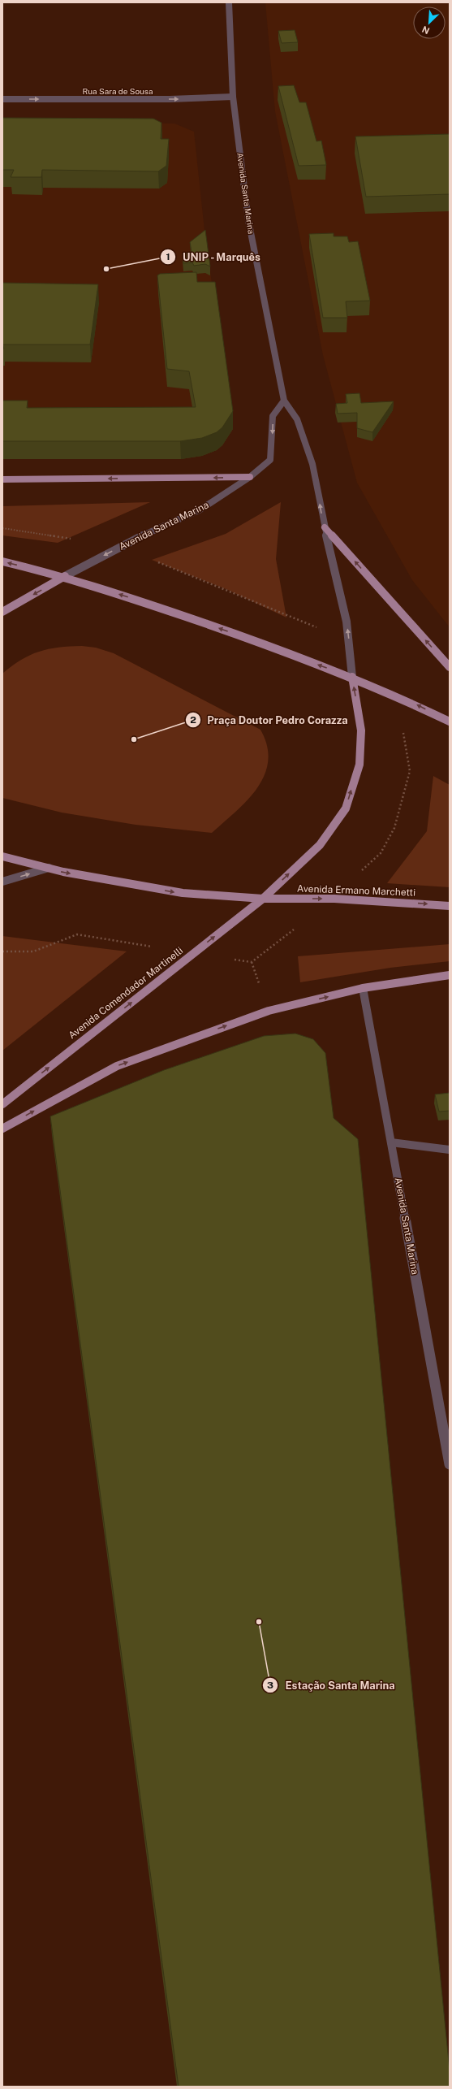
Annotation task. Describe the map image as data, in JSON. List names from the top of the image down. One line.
{"streets":{"main road":["Avenida Ermano Marchetti","Avenida Comendador Martinelli"],"street":["Rua Sara de Sousa","Avenida Santa Marina"]},"crossings":[["Rua Sara de Sousa","Avenida Santa Marina"],["Avenida Santa Marina","Avenida Comendador Martinelli"],["Avenida Ermano Marchetti","Avenida Comendador Martinelli"]],"one_way":["Rua Sara de Sousa","Avenida Ermano Marchetti","Avenida Comendador Martinelli"],"places":["UNIP - Marquês","Praça Doutor Pedro Corazza","Estação Santa Marina"],"north":"bottom left"}
